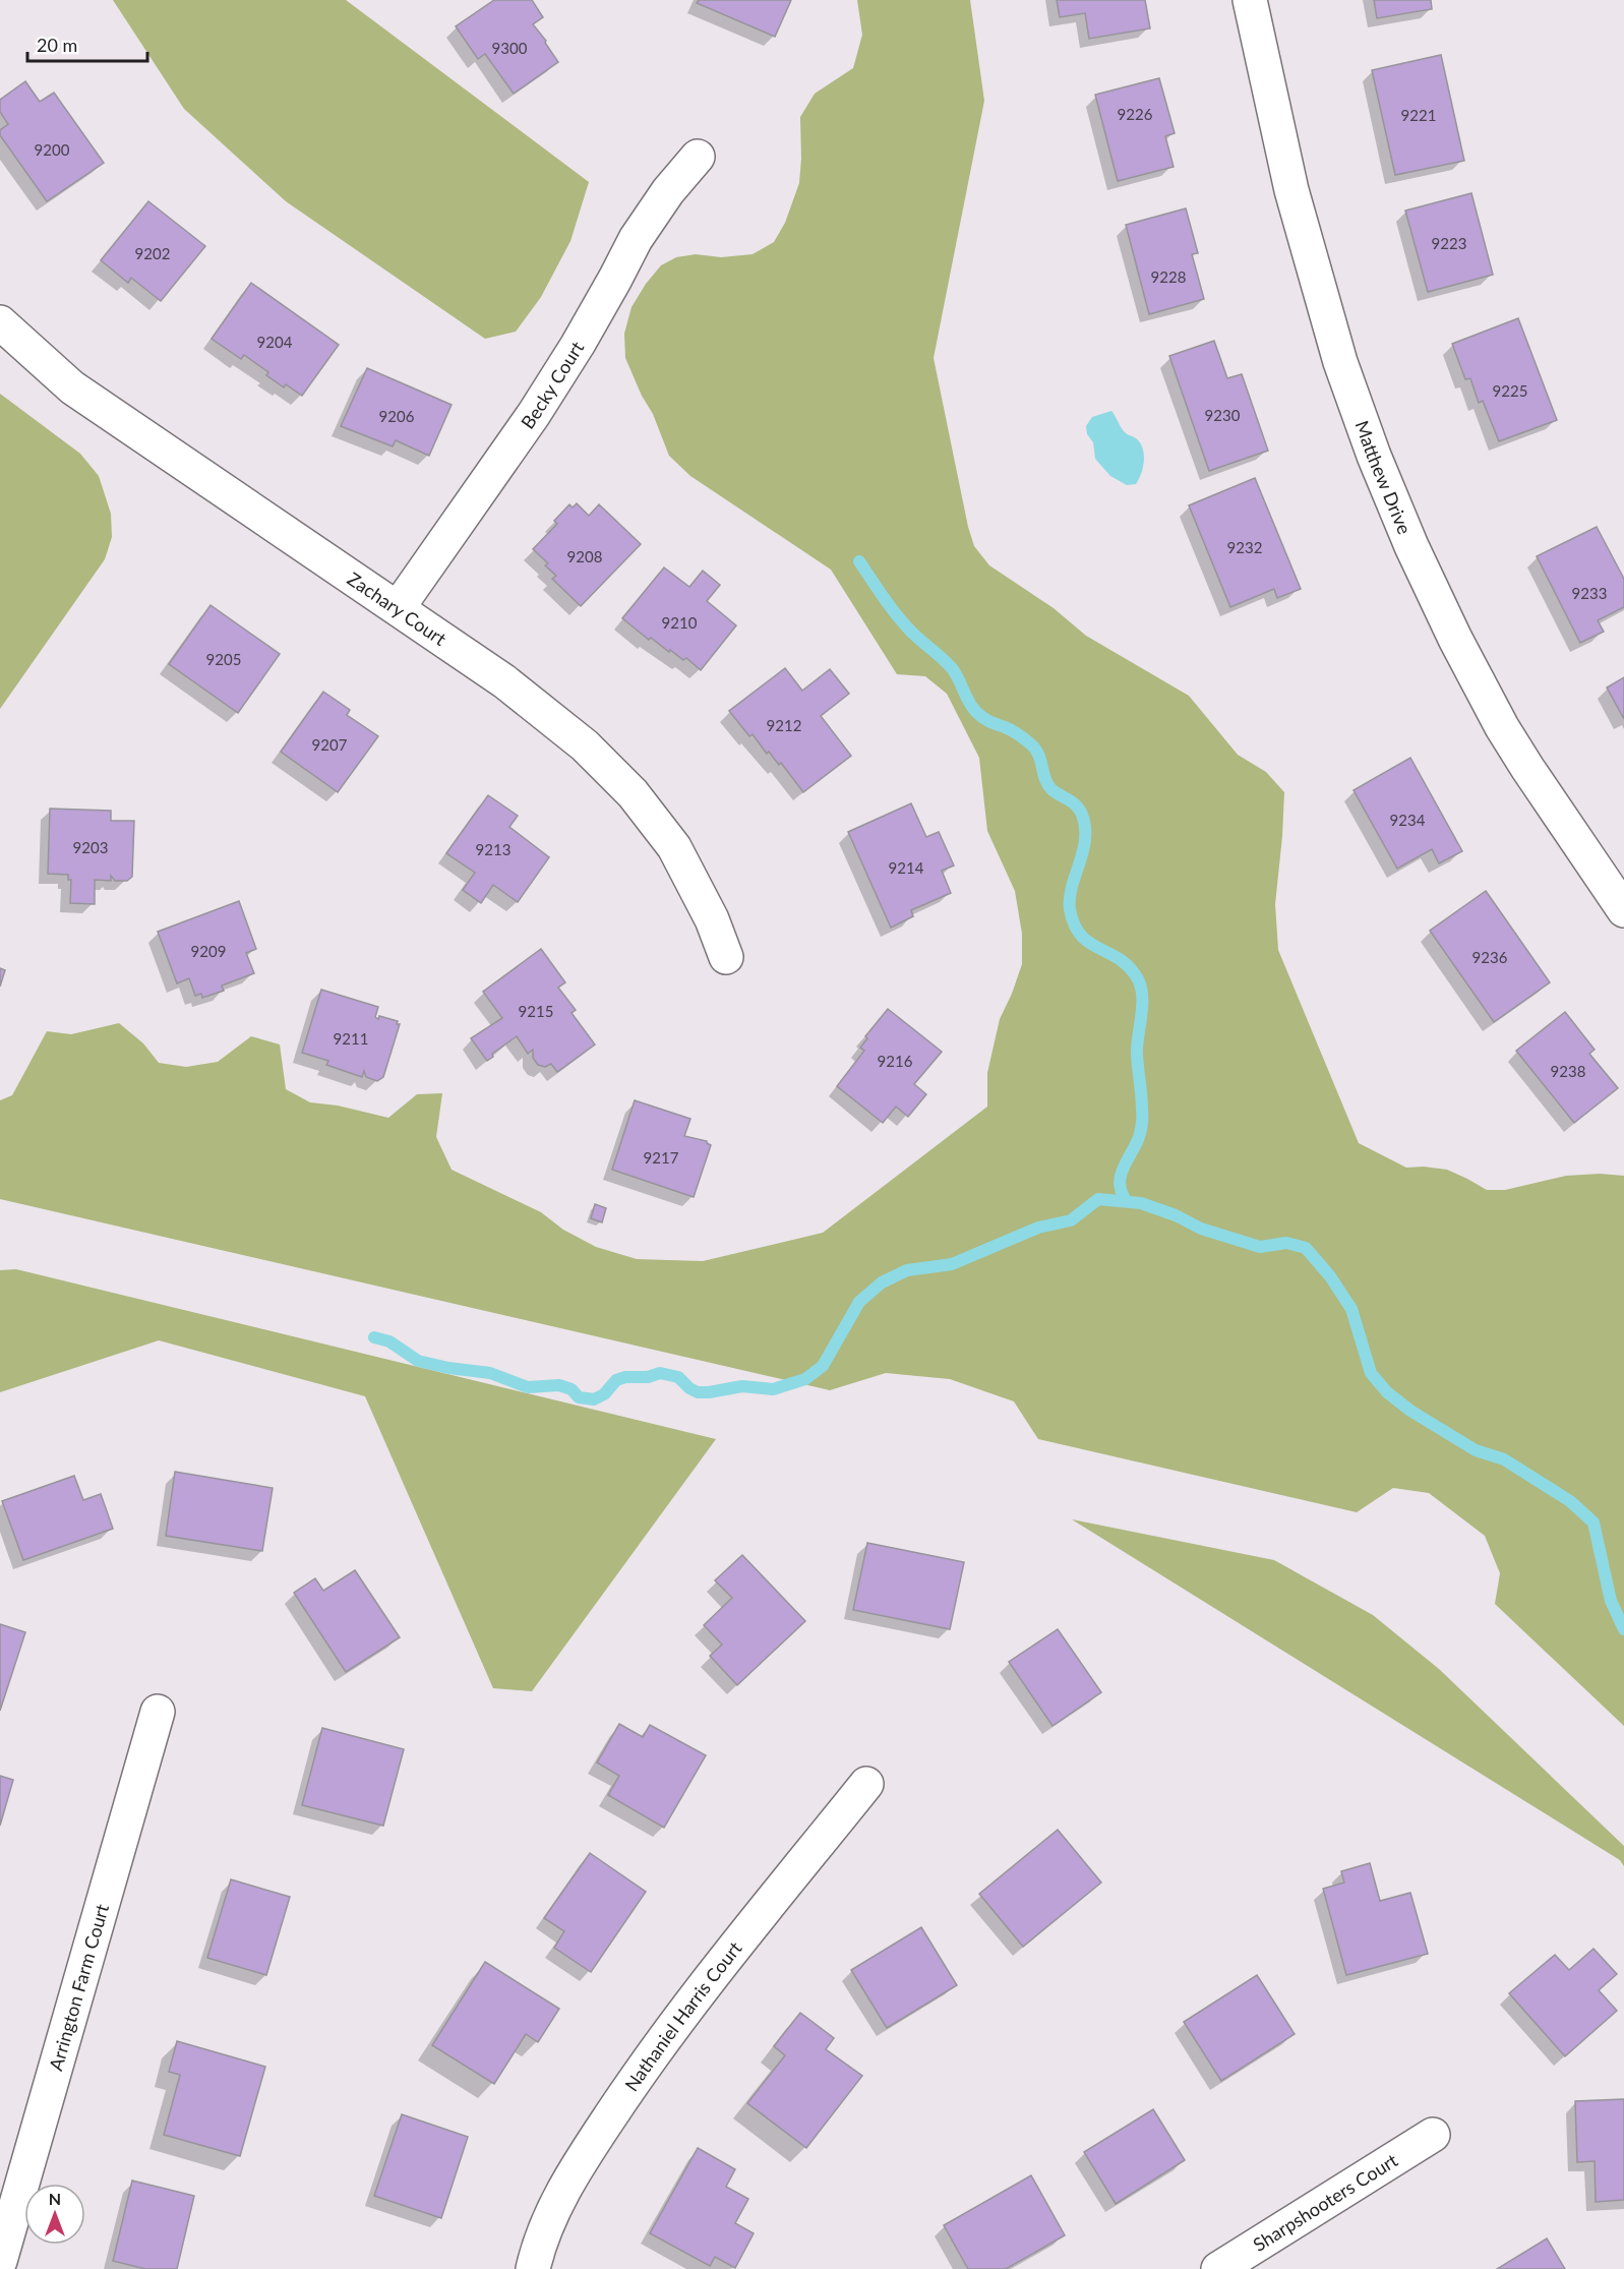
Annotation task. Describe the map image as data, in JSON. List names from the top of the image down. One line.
{"streets":{"street":["Becky Court","Matthew Drive","Zachary Court","Arrington Farm Court","Nathaniel Harris Court","Sharpshooters Court"]},"crossings":[["Becky Court","Zachary Court"]],"house_numbers":["9300","9226","9221","9200","9223","9202","9228","9204","9225","9230","9206","9232","9208","9233","9210","9205","9212","9207","9234","9203","9213","9214","9209","9236","9215","9211","9216","9238","9217"],"scale_bar":"20 m","north":"top"}
